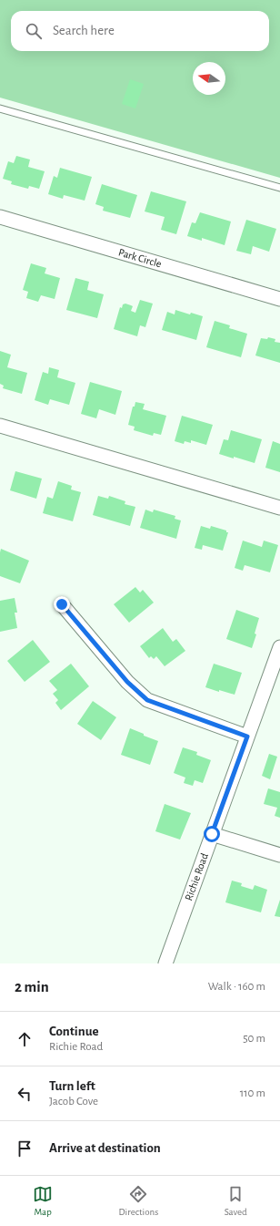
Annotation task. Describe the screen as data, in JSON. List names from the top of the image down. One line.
{"streets":{"street":["Park Circle","Richie Road"]},"north":"left","page":{"search":"Search here","heading":["2 min","Walk · 160 m"],"list":[["Continue","Richie Road","50 m"],["Turn left","Jacob Cove","110 m"],"Arrive at destination"],"nav":["Map","Directions","Saved"]}}
